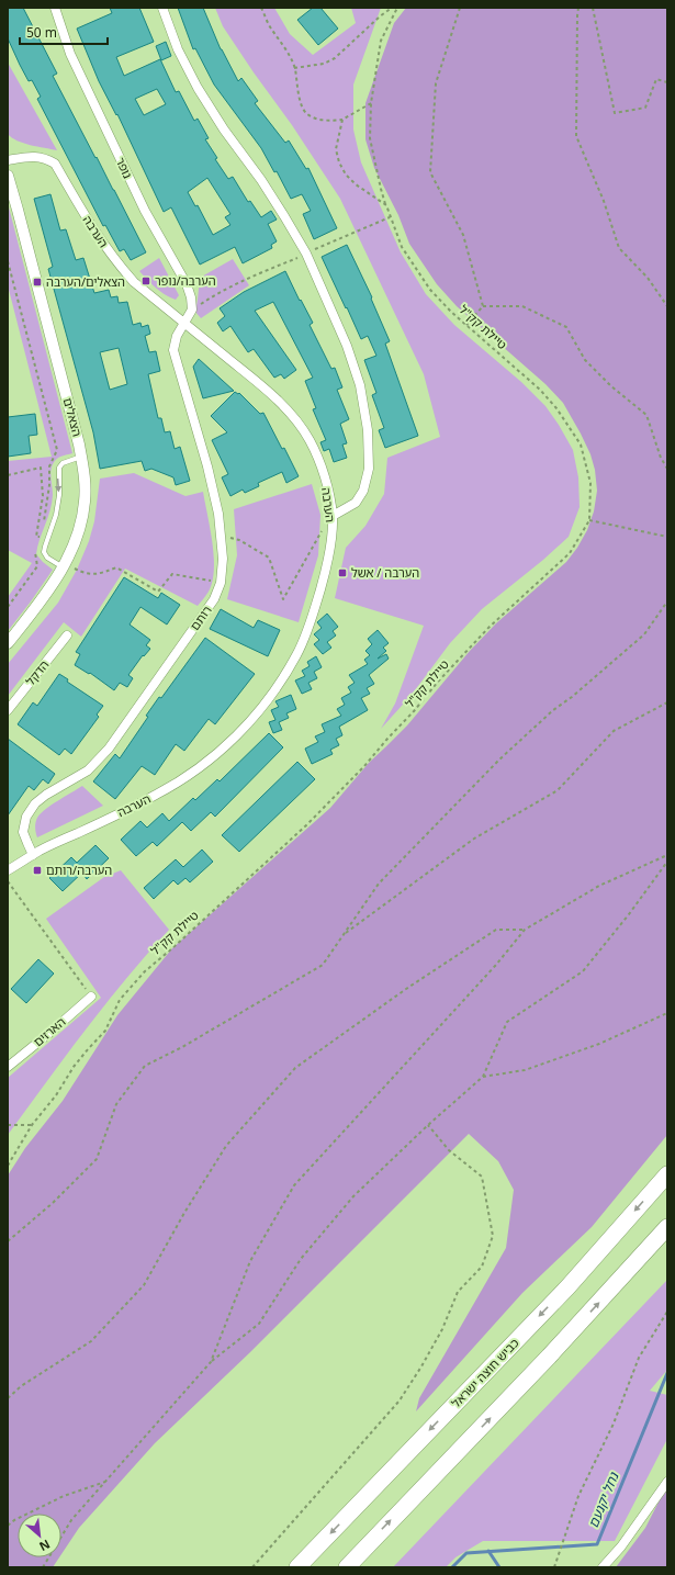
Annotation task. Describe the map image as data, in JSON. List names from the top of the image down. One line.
{"streets":{"highway":["כביש חוצה ישראל"],"street":["נופר","הערבה","הצאלים","רותם","הדקל","הארזים"],"path":["טיילת קק\"ל"]},"crossings":[["הערבה","רותם"]],"water":["נחל יקנעם"],"places":{"transit":["הערבה/נופר","הצאלים/הערבה","הערבה / אשל","הערבה/רותם"]},"scale_bar":"50 m","north":"bottom right"}
